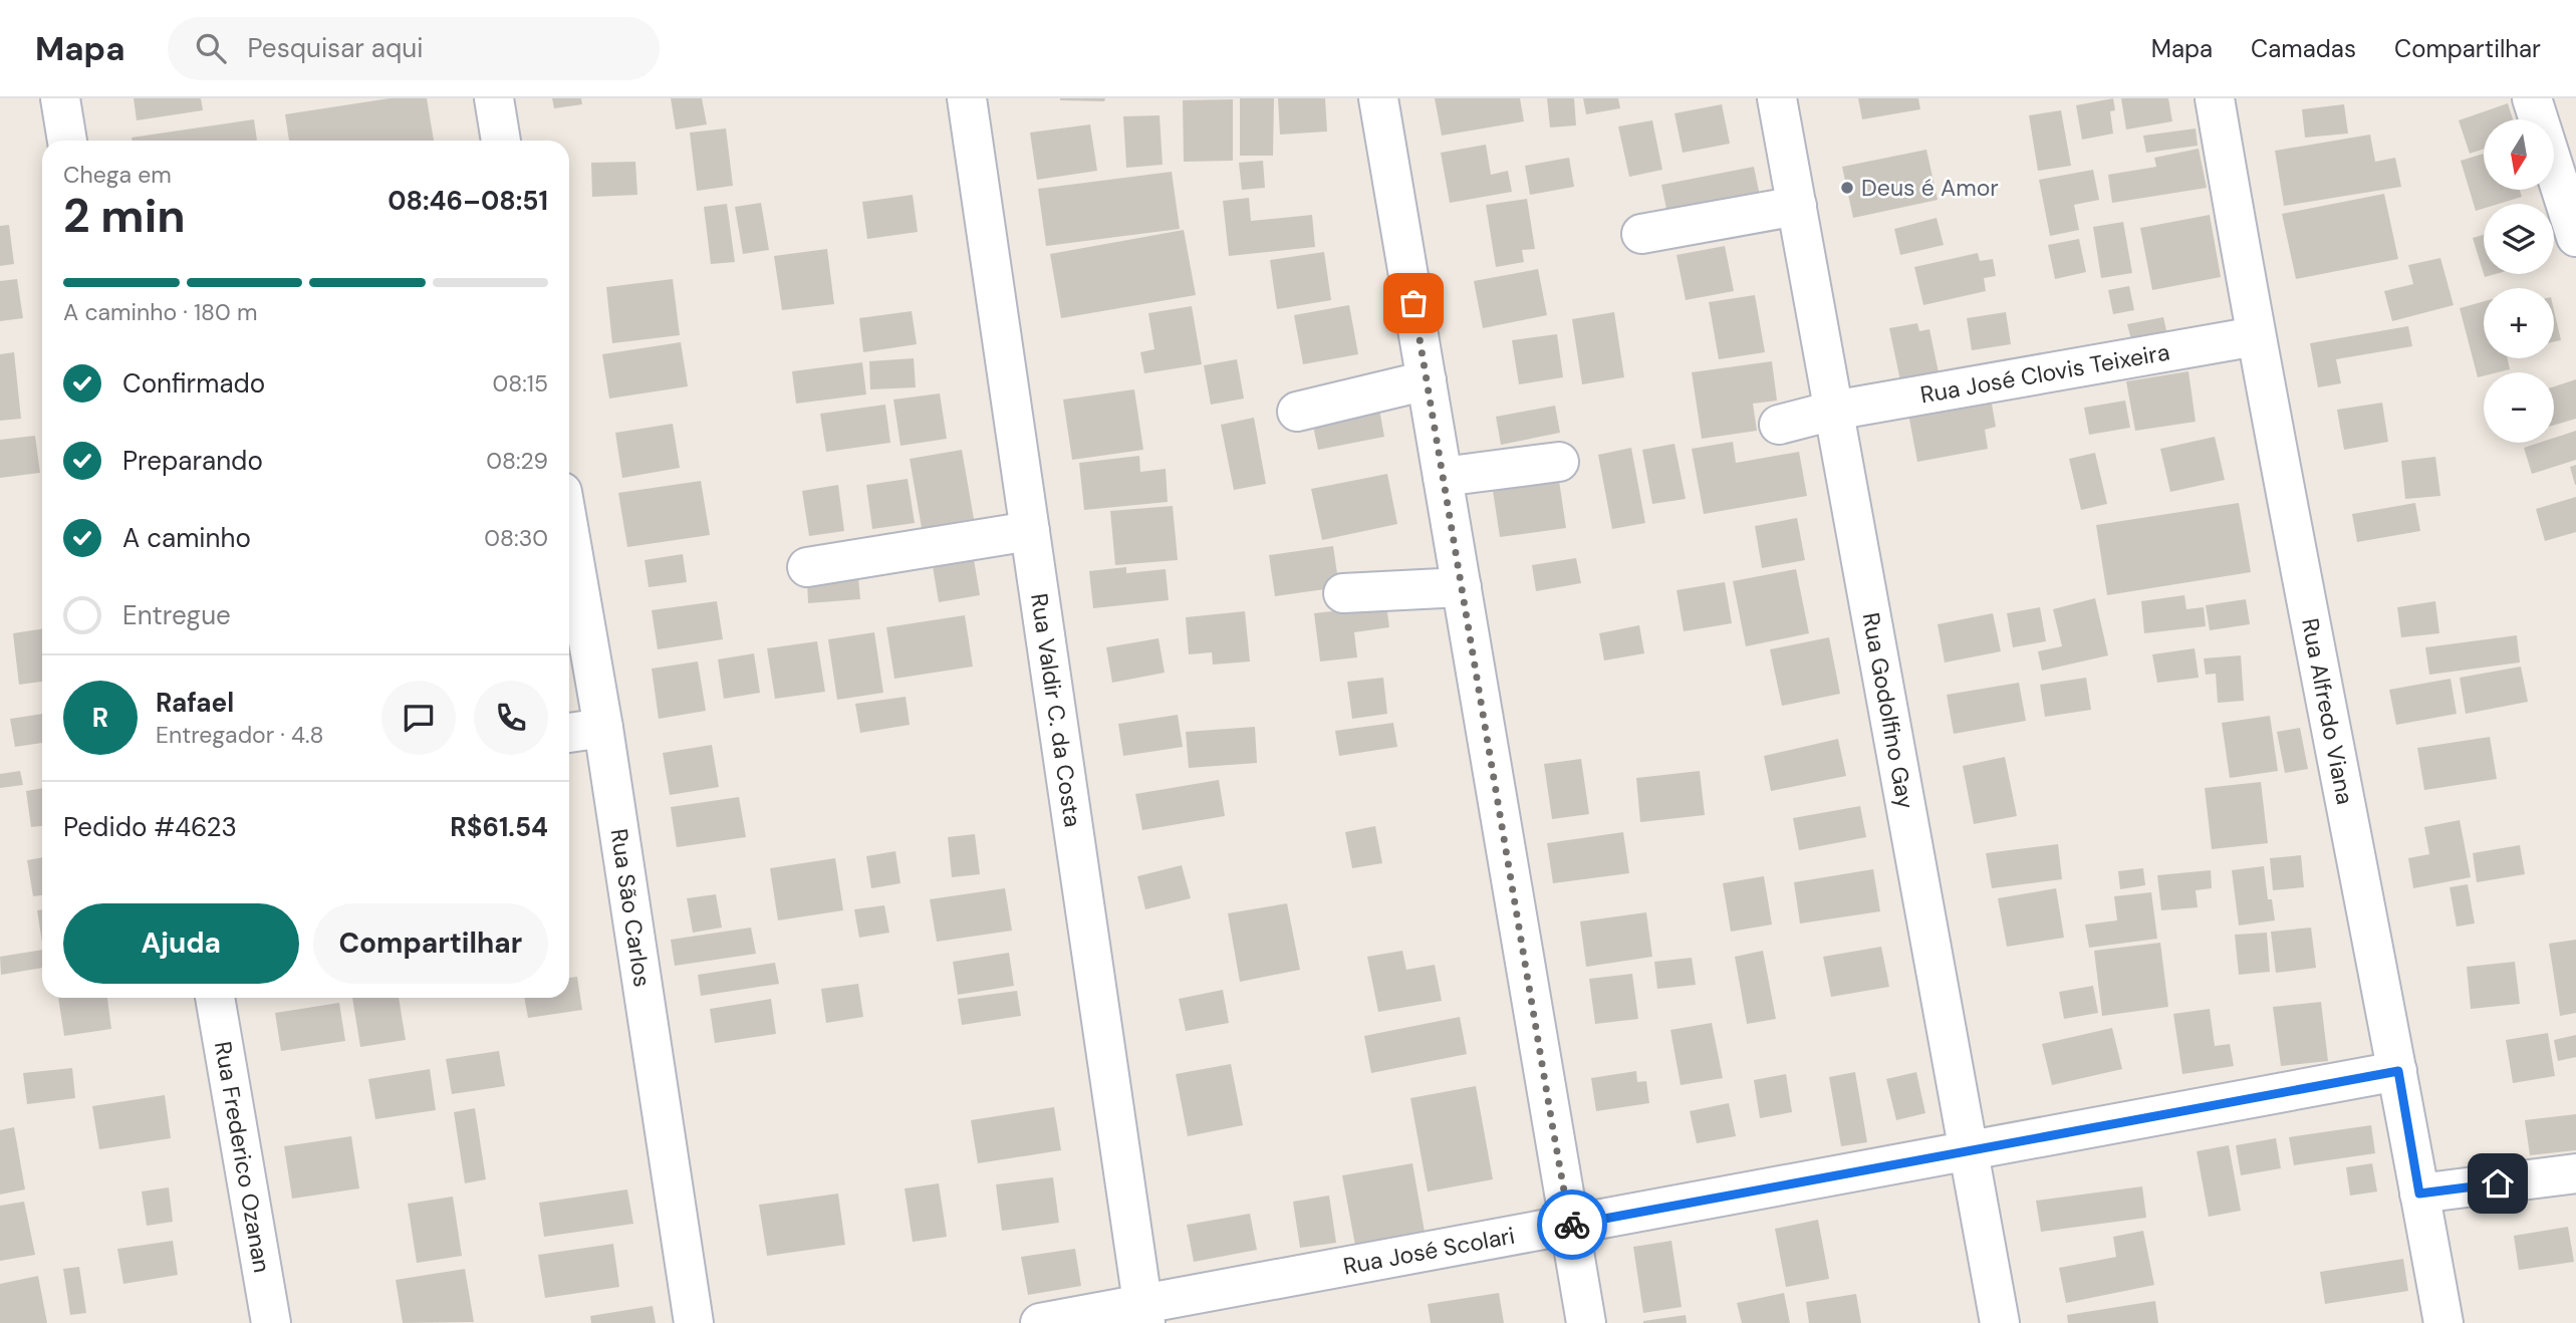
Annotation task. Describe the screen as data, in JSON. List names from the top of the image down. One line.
{"streets":{"street":["Rua José Clovis Teixeira","Rua Valdir C. da Costa","Rua Godolfino Gay","Rua Alfredo Viana","Rua São Carlos","Rua Frederico Ozanan","Rua José Scolari"]},"crossings":[["Rua José Clovis Teixeira","Rua Godolfino Gay"],["Rua José Clovis Teixeira","Rua Alfredo Viana"],["Rua Valdir C. da Costa","Rua José Scolari"],["Rua Godolfino Gay","Rua José Scolari"],["Rua Alfredo Viana","Rua José Scolari"]],"places":["Deus é Amor"],"north":"bottom","page":{"header":"Mapa","search":"Pesquisar aqui","nav":["Mapa","Camadas","Compartilhar"],"map_buttons":["+","−"],"heading":["2 min","Chega em","08:46–08:51"],"panel":["Rafael","Entregador · 4.8","Pedido #4623","R$61.54"],"bar":"A caminho · 180 m","list":[["Confirmado","08:15"],["Preparando","08:29"],["A caminho","08:30"],"Entregue"],"round":"R","buttons":["Ajuda","Compartilhar"]}}
